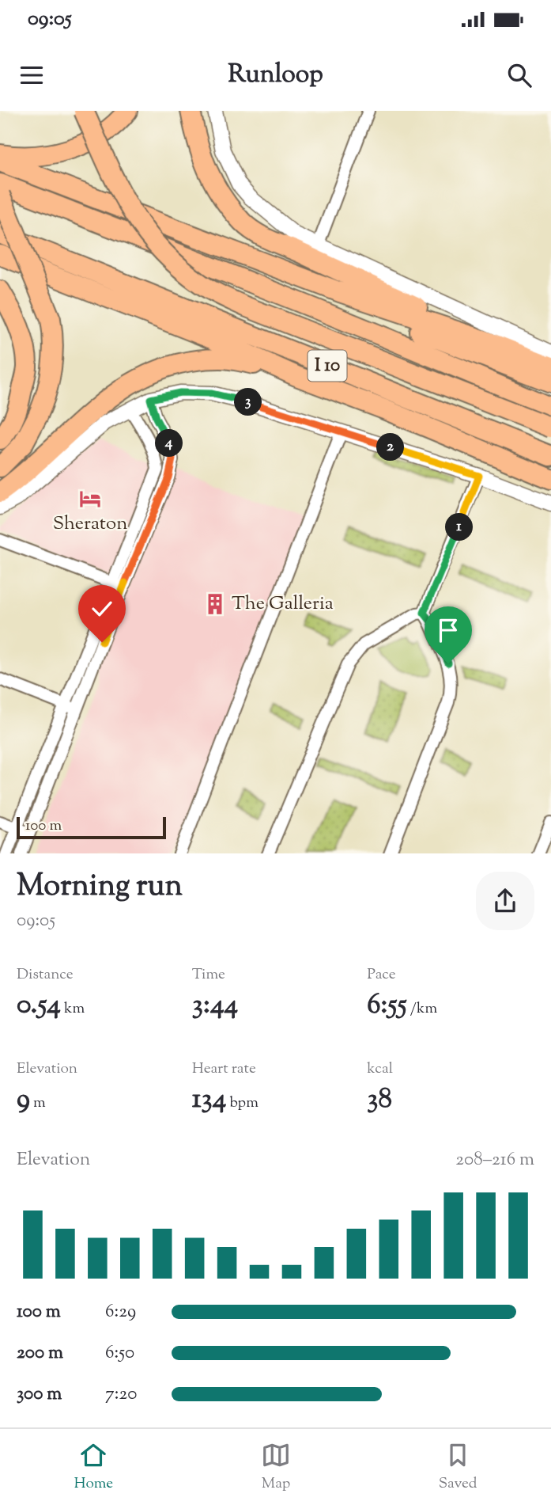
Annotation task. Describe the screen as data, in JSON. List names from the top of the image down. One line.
{"streets":{"highway":["I 10"]},"places":{"hotel":["Sheraton"],"building":["The Galleria"]},"scale_bar":"100 m","page":{"status":"09:05","header":"Runloop","pins":["3","4","2","1"],"scale":"100 m","heading":["Morning run","09:05"],"stats":[["Distance","0.54 km"],["Time","3:44"],["Pace","6:55 /km"],["Elevation","9 m"],["Heart rate","134 bpm"],["kcal","38"]],"chart":["Elevation","208–216 m"],"list":[{"name":"100 m","note":"6:29"},{"name":"200 m","note":"6:50"},{"name":"300 m","note":"7:20"}],"tabs":["Home","Map","Saved"]}}
